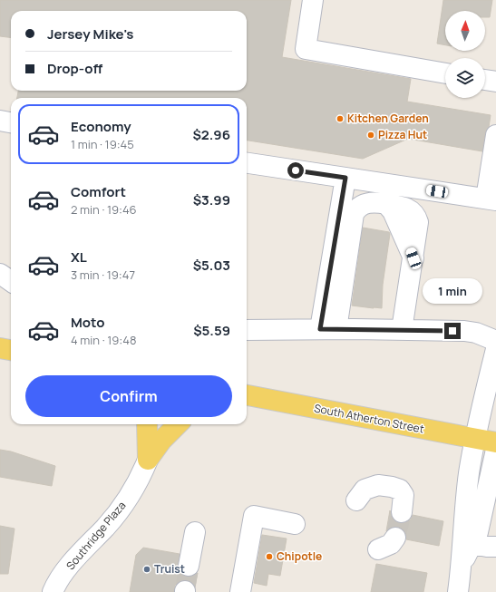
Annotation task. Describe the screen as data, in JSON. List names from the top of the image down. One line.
{"streets":{"main road":["South Atherton Street"],"street":["Southridge Plaza"]},"places":["Kitchen Garden","Pizza Hut","Chipotle","Truist"],"north":"top","page":{"banner":["Jersey Mike's","Drop-off"],"list":[{"name":"Economy","note":"1 min · 19:45","value":"$2.96"},{"name":"Comfort","note":"2 min · 19:46","value":"$3.99"},{"name":"XL","note":"3 min · 19:47","value":"$5.03"},{"name":"Moto","note":"4 min · 19:48","value":"$5.59"}],"bubble":"1 min","buttons":"Confirm"}}
